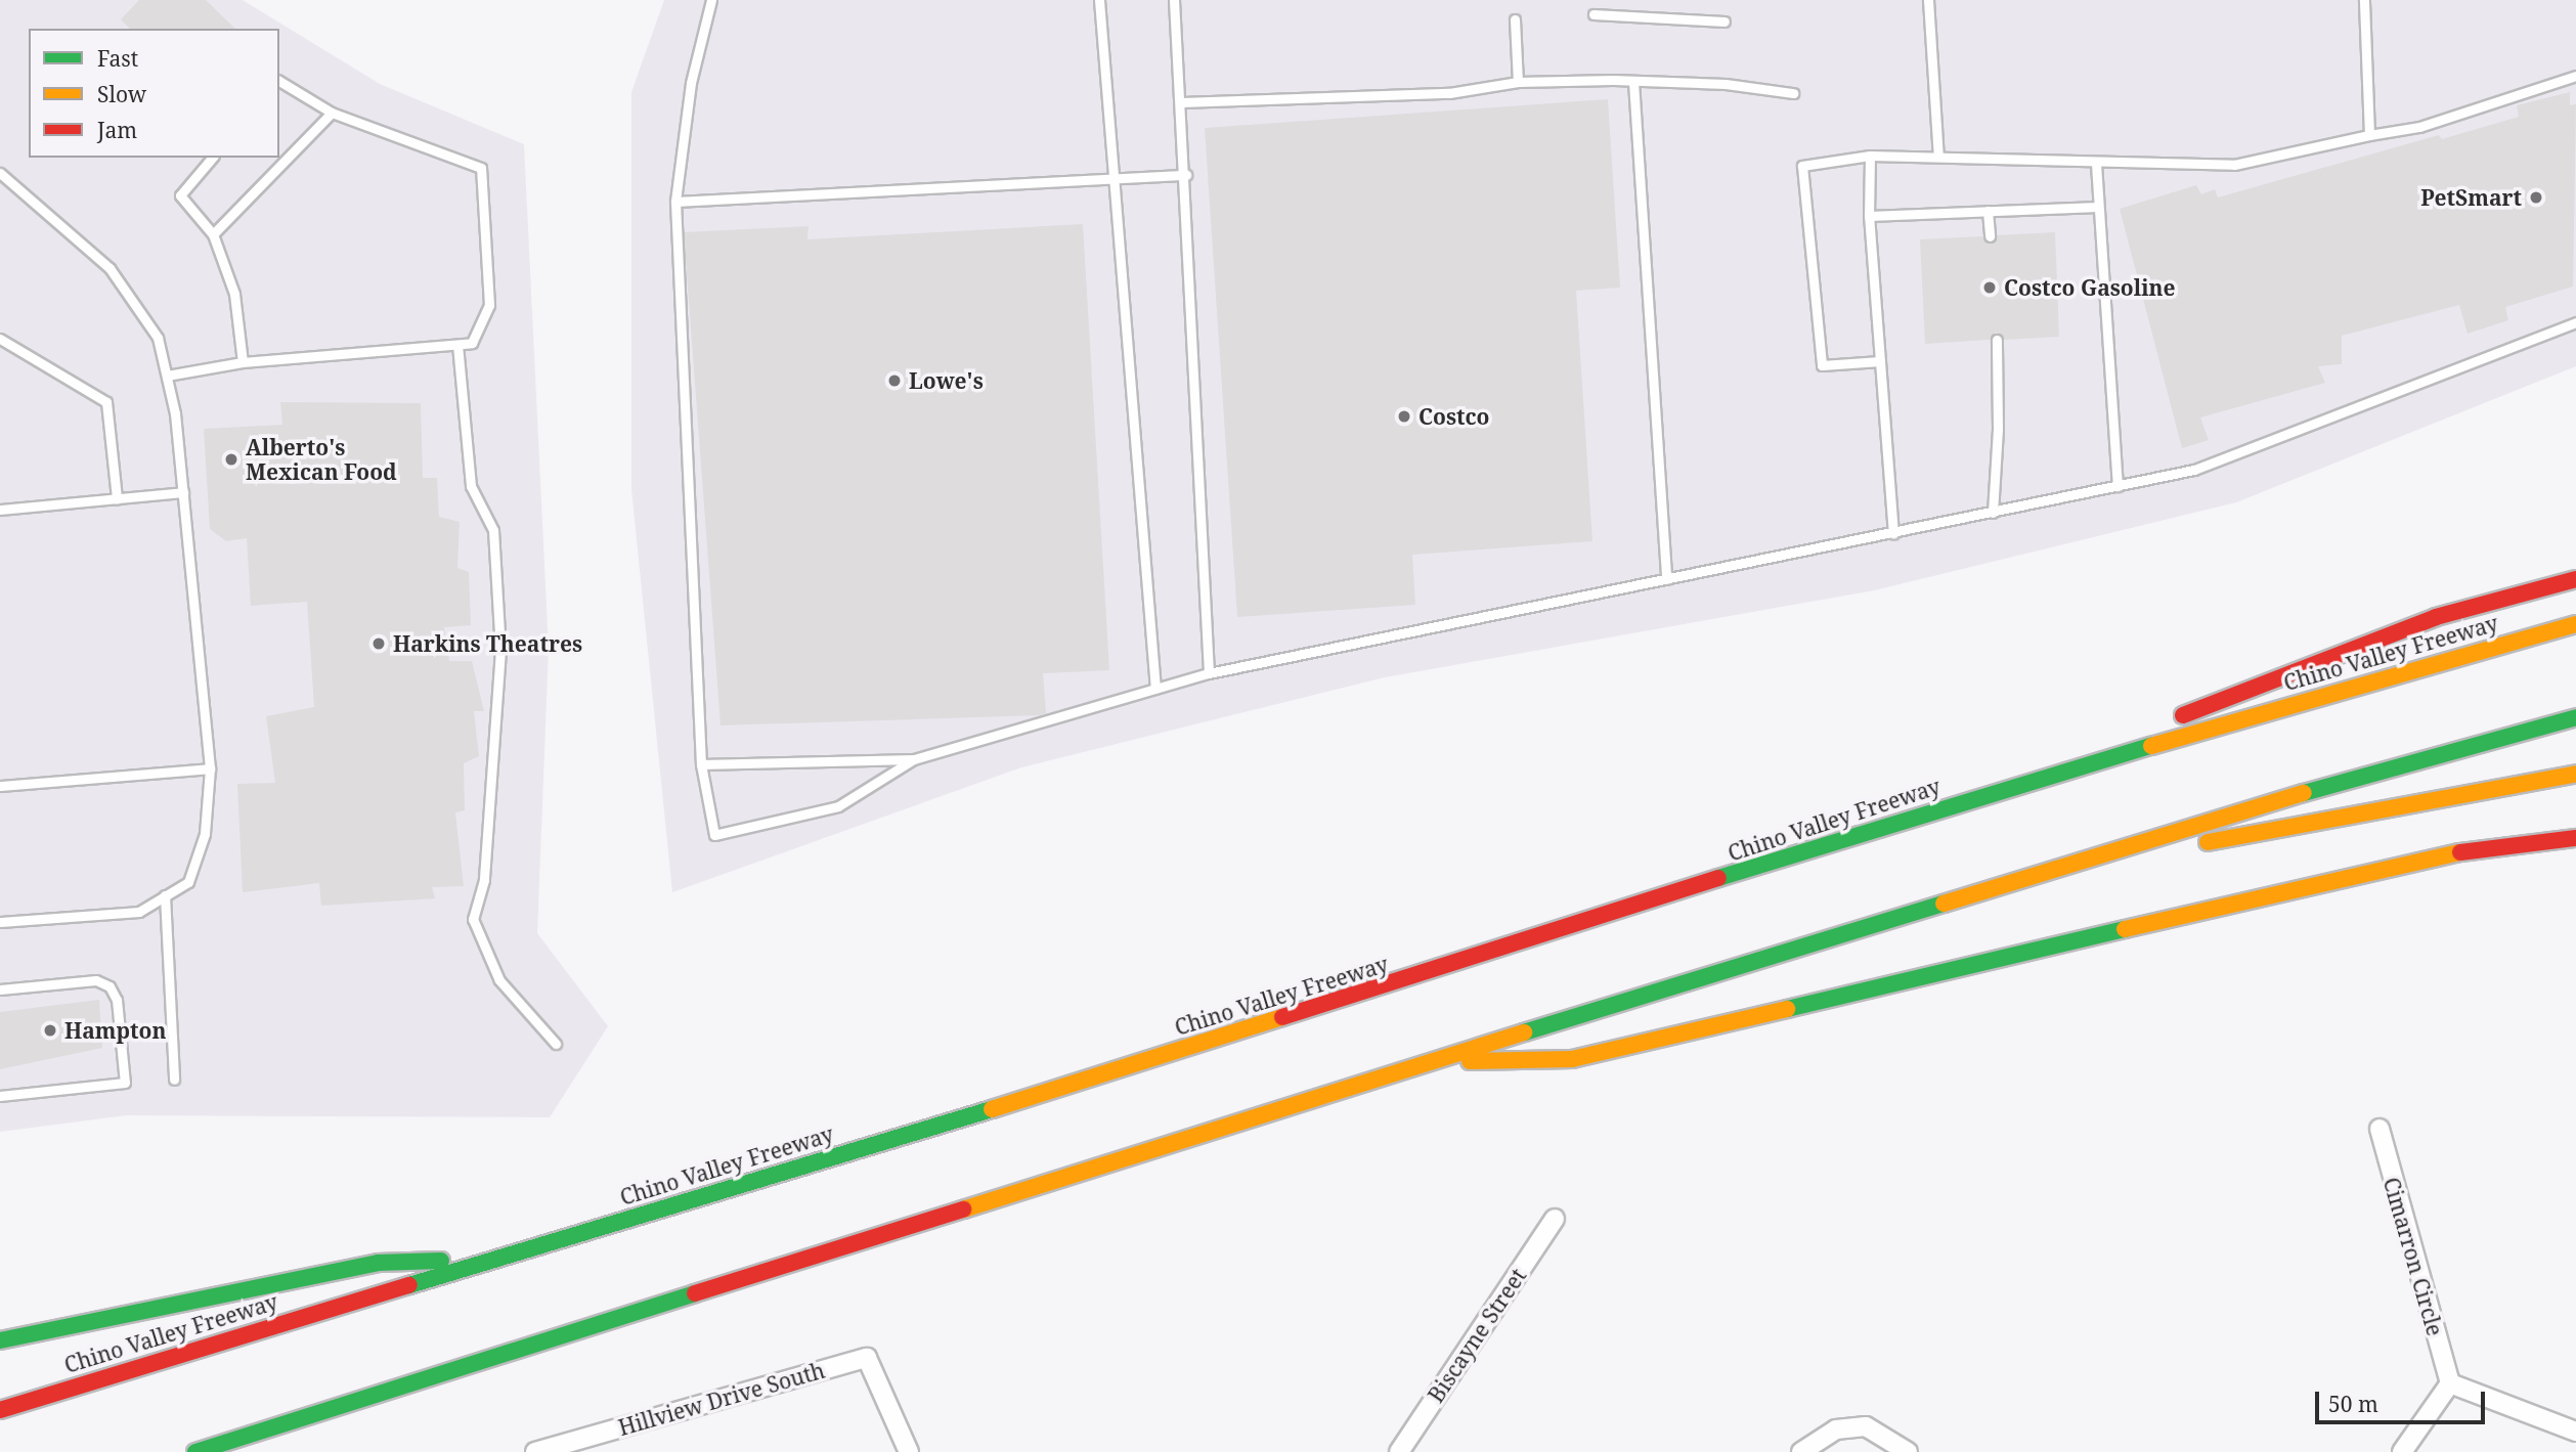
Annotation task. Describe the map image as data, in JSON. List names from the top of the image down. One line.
{"streets":{"highway":["Chino Valley Freeway"],"street":["Cimarron Circle","Biscayne Street","Hillview Drive South"]},"places":["PetSmart","Costco Gasoline","Lowe's","Costco","Alberto's Mexican Food","Harkins Theatres","Hampton"],"legend":["Fast","Slow","Jam"],"scale_bar":"50 m"}
